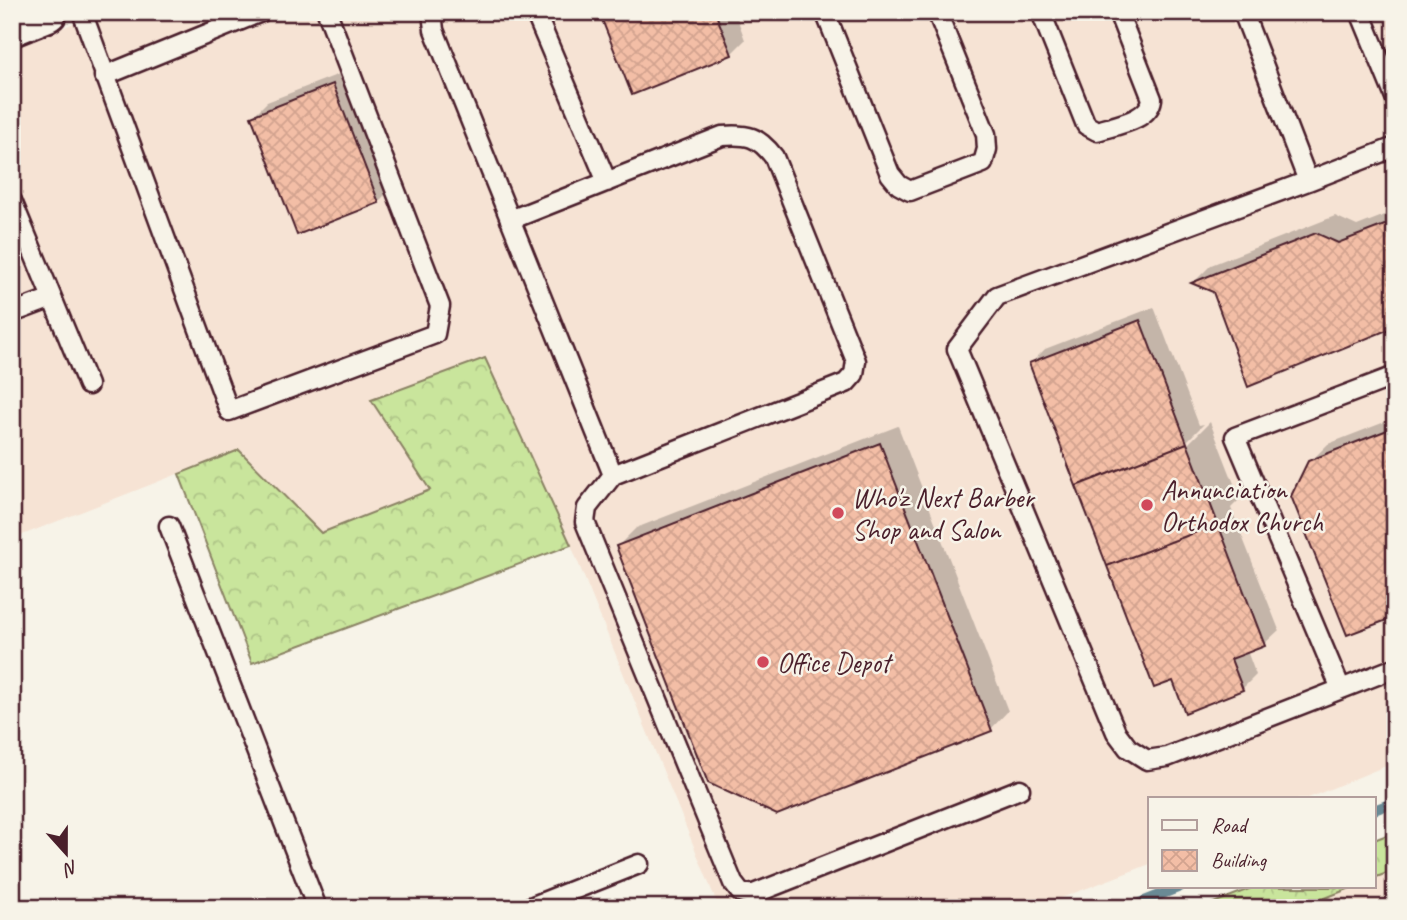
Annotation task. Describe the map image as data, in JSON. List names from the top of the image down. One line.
{"places":["Annunciation Orthodox Church","Who'z Next Barber Shop and Salon","Office Depot"],"legend":["Road","Building"],"north":"bottom"}
